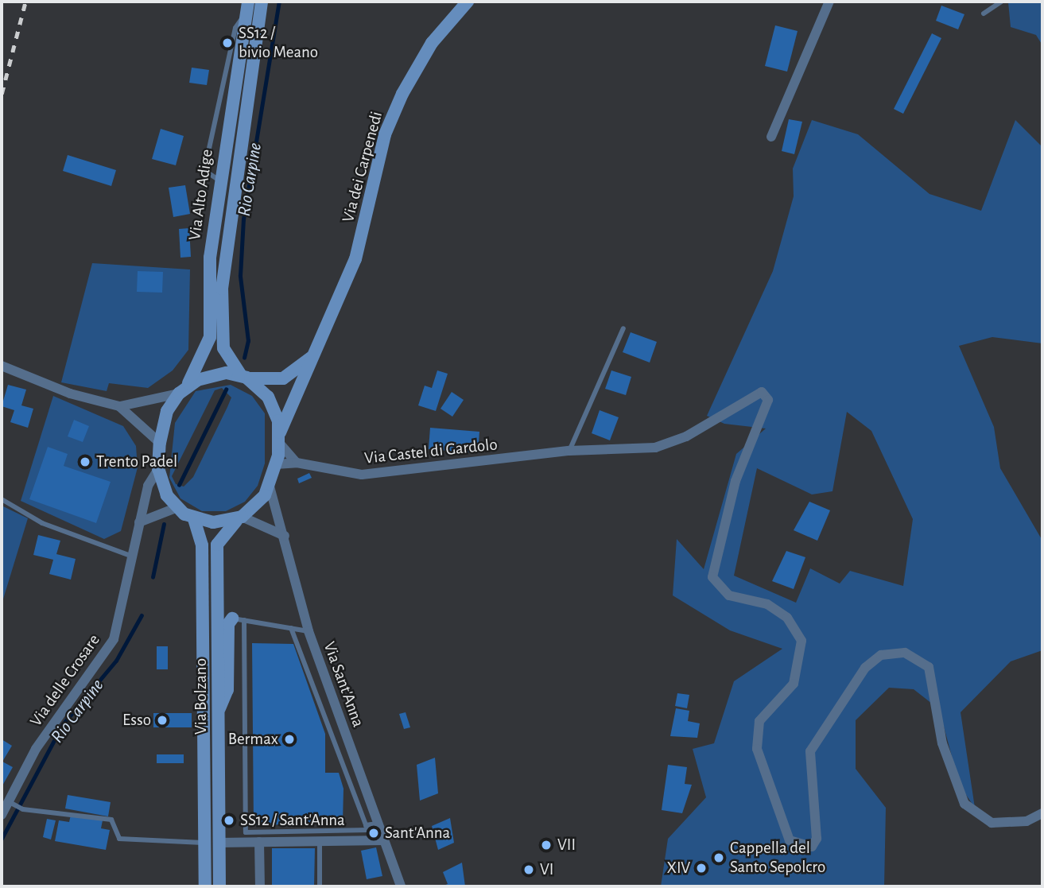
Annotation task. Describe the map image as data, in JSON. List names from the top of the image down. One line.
{"streets":{"main road":["Via dei Carpenedi","Via Alto Adige","Via Bolzano"],"street":["Via Castel di Gardolo","Via delle Crosare","Via Sant'Anna"]},"crossings":[["Via dei Carpenedi","Via Alto Adige"],["Via dei Carpenedi","Via Castel di Gardolo"],["Via dei Carpenedi","Via delle Crosare"],["Via dei Carpenedi","Via Sant'Anna"],["Via dei Carpenedi","Via Bolzano"],["Via Alto Adige","Via Castel di Gardolo"],["Via Alto Adige","Via delle Crosare"],["Via Alto Adige","Via Sant'Anna"],["Via Alto Adige","Via Bolzano"],["Via Castel di Gardolo","Via delle Crosare"],["Via Castel di Gardolo","Via Sant'Anna"],["Via Castel di Gardolo","Via Bolzano"],["Via delle Crosare","Via Sant'Anna"],["Via delle Crosare","Via Bolzano"],["Via Sant'Anna","Via Bolzano"]],"water":["Rio Carpine"],"places":["SS12 / bivio Meano","Trento Padel","Esso","Bermax","SS12 / Sant'Anna","Sant'Anna","VII","Cappella del Santo Sepolcro","XIV","VI"]}
